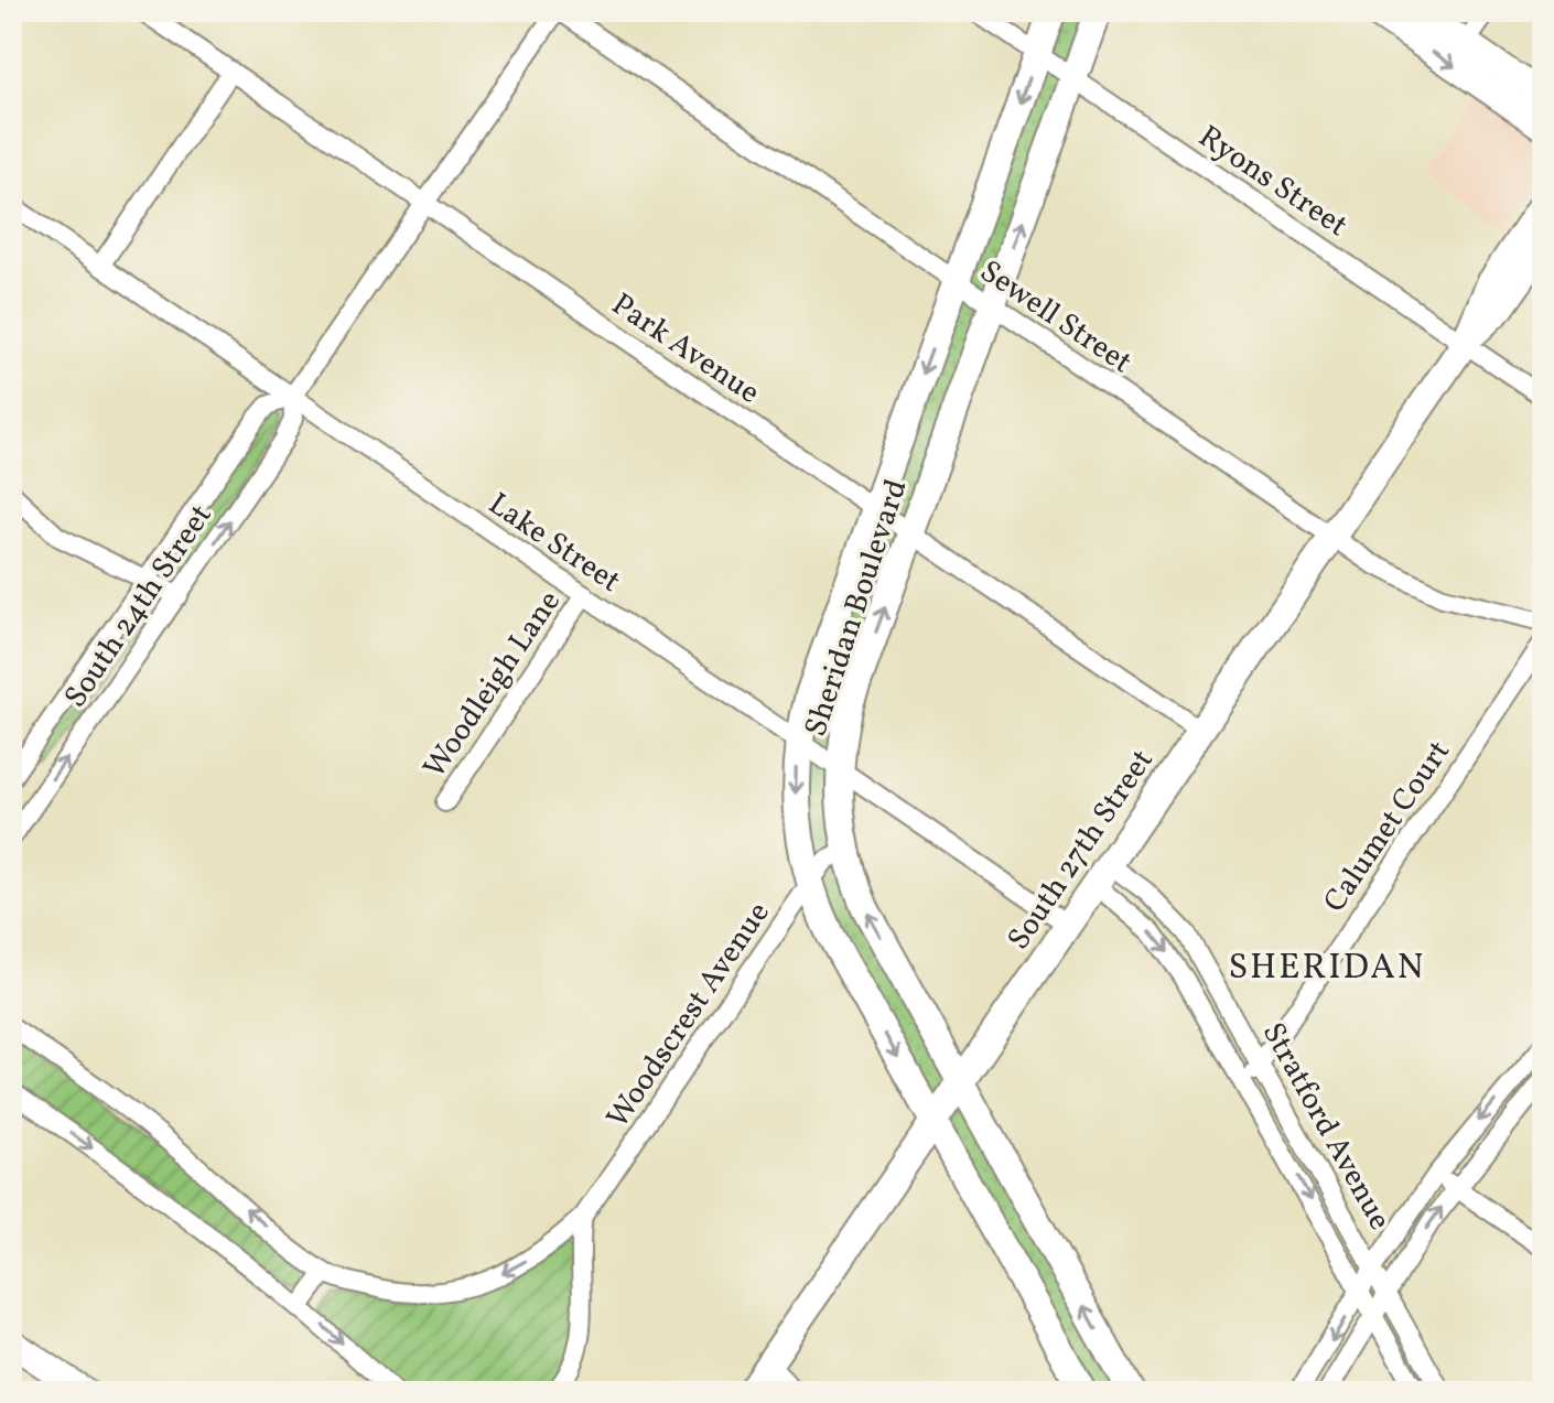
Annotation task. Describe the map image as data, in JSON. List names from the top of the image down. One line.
{"streets":{"main road":["Sheridan Boulevard","South 27th Street"],"street":["Ryons Street","Sewell Street","Park Avenue","Lake Street","South 24th Street","Woodleigh Lane","Calumet Court","Woodscrest Avenue","Stratford Avenue"]},"crossings":[["Ryons Street","Sheridan Boulevard"],["Ryons Street","South 27th Street"],["Sewell Street","South 24th Street"],["Sewell Street","Sheridan Boulevard"],["Sewell Street","South 27th Street"],["Park Avenue","South 24th Street"],["Park Avenue","Sheridan Boulevard"],["Park Avenue","South 27th Street"],["Lake Street","South 24th Street"],["Lake Street","Sheridan Boulevard"],["Lake Street","Woodleigh Lane"],["Lake Street","South 27th Street"],["Sheridan Boulevard","South 27th Street"],["Sheridan Boulevard","Woodscrest Avenue"],["Calumet Court","Stratford Avenue"],["South 27th Street","Stratford Avenue"]],"districts":["SHERIDAN"]}
